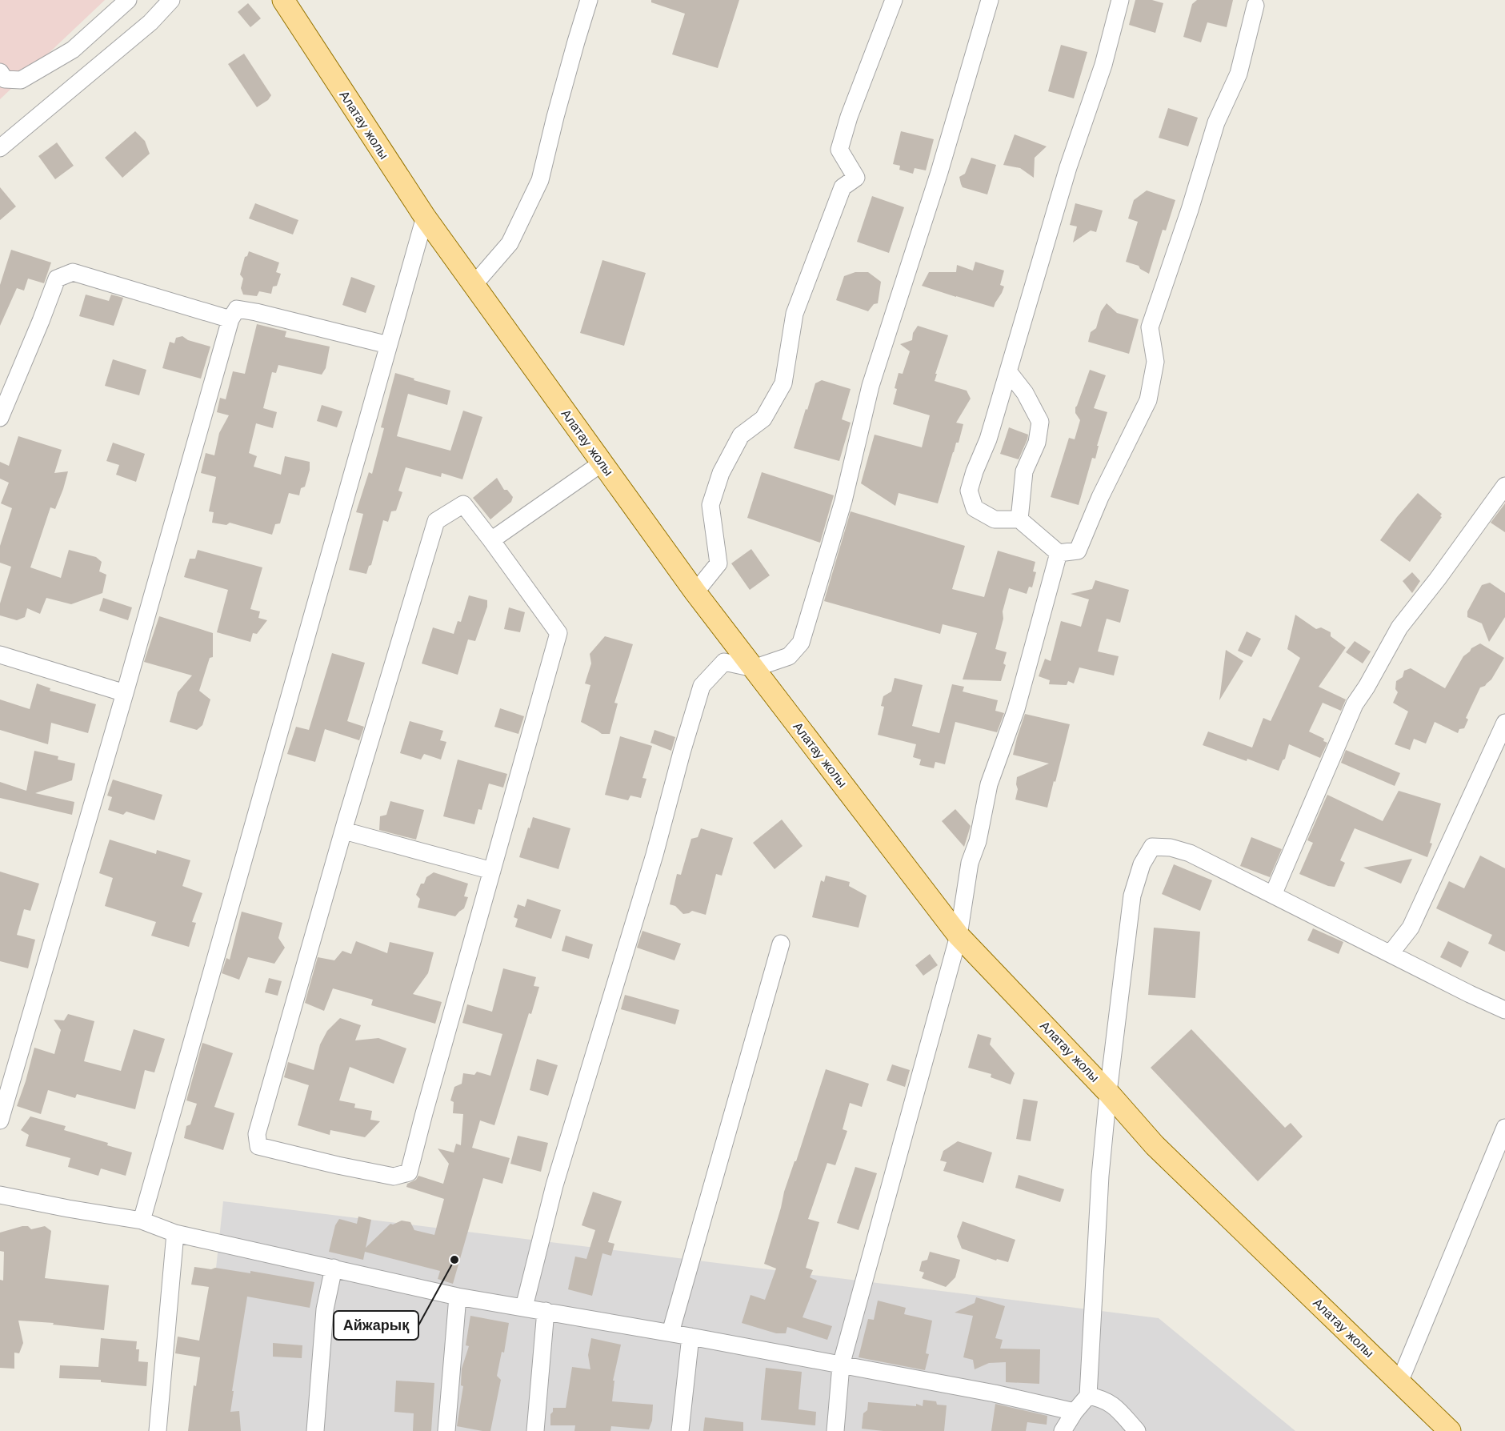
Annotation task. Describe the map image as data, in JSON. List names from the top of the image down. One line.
{"streets":{"main road":["Алатау жолы"]},"places":["Айжарық"]}
